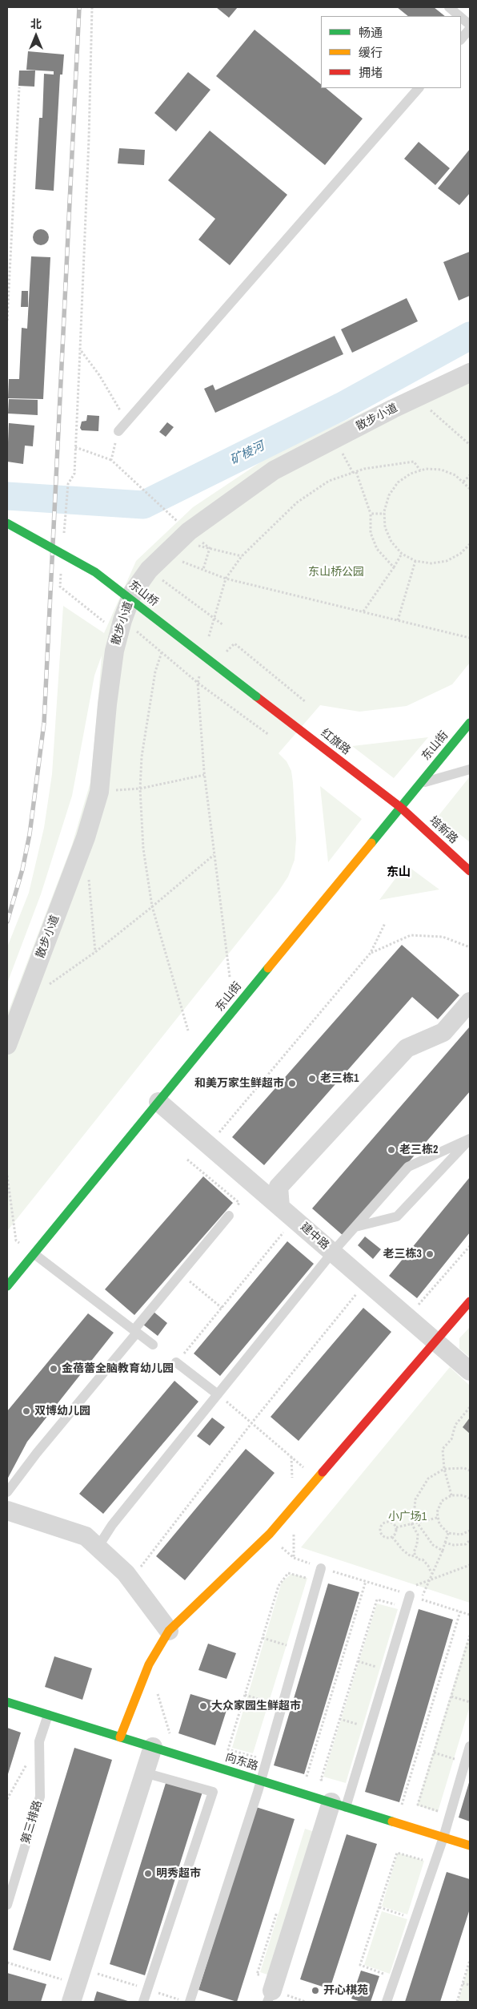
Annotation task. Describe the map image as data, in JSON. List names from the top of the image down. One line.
{"streets":{"main road":["东山桥","红旗路","东山街","培新路","向东路"],"street":["散步小道","建中路"],"lane":["第三排路"]},"crossings":[["东山桥","红旗路"],["红旗路","东山街"],["红旗路","培新路"],["东山街","培新路"],["东山街","建中路"],["向东路","第三排路"]],"districts":["东山"],"water":["矿棱河"],"parks":["东山桥公园","小广场1"],"places":["老三栋1","和美万家生鲜超市","老三栋2","老三栋3","金蓓蕾全脑教育幼儿园","双博幼儿园","大众家园生鲜超市","明秀超市","开心棋苑"],"legend":["畅通","缓行","拥堵"],"north":"top"}
